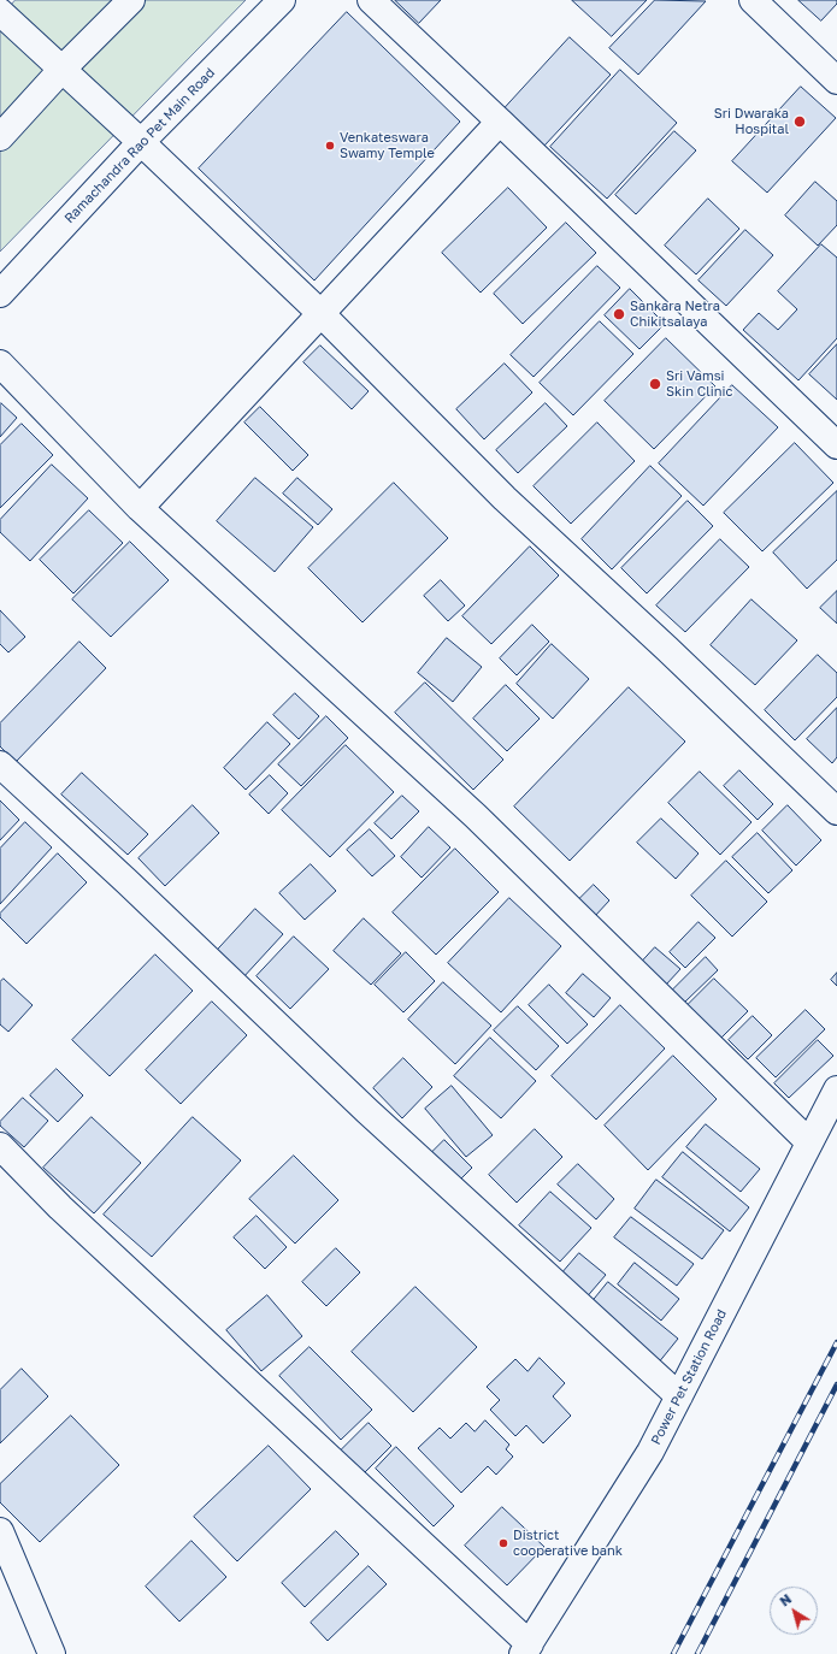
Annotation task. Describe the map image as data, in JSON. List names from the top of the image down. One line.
{"streets":{"street":["Ramachandra Rao Pet Main Road","Power Pet Station Road"]},"places":["Sri Dwaraka Hospital","Venkateswara Swamy Temple","Sankara Netra Chikitsalaya","Sri Vamsi Skin Clinic","District cooperative bank"],"north":"top left"}
